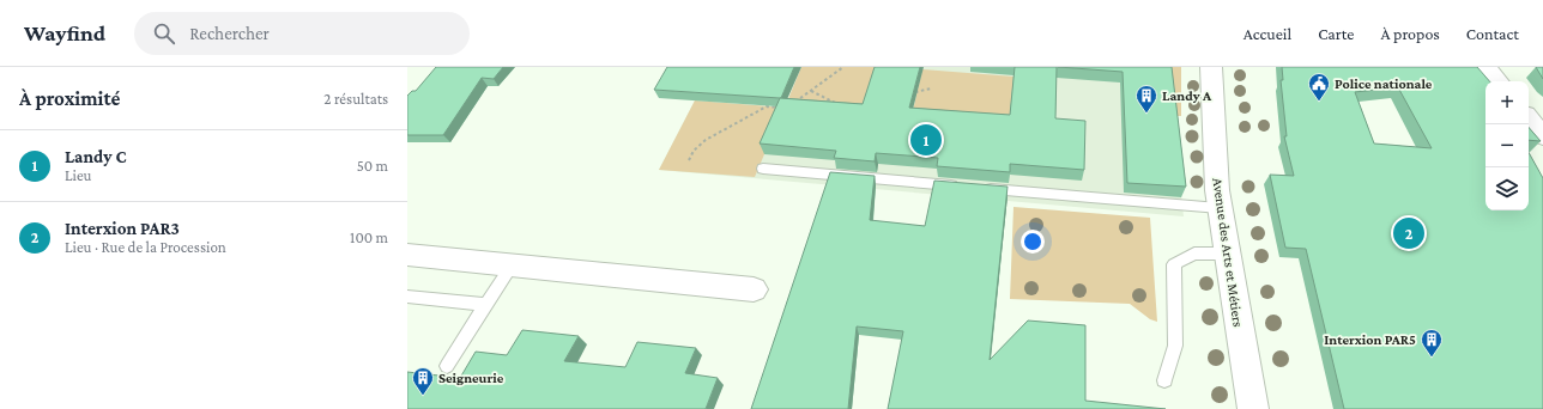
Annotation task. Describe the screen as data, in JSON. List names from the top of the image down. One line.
{"streets":{"street":["Avenue des Arts et Métiers"]},"places":{"public building":["Police nationale"],"building":["Landy A","Interxion PAR5","Seigneurie"]},"page":{"header":"Wayfind","search":"Rechercher","nav":["Accueil","Carte","À propos","Contact"],"heading":["À proximité","2 résultats"],"map_buttons":["+","−"],"pins":["1","2"],"list":[{"mark":"1","name":"Landy C","note":"Lieu","value":"50 m"},{"mark":"2","name":"Interxion PAR3","note":"Lieu · Rue de la Procession","value":"100 m"}]}}
